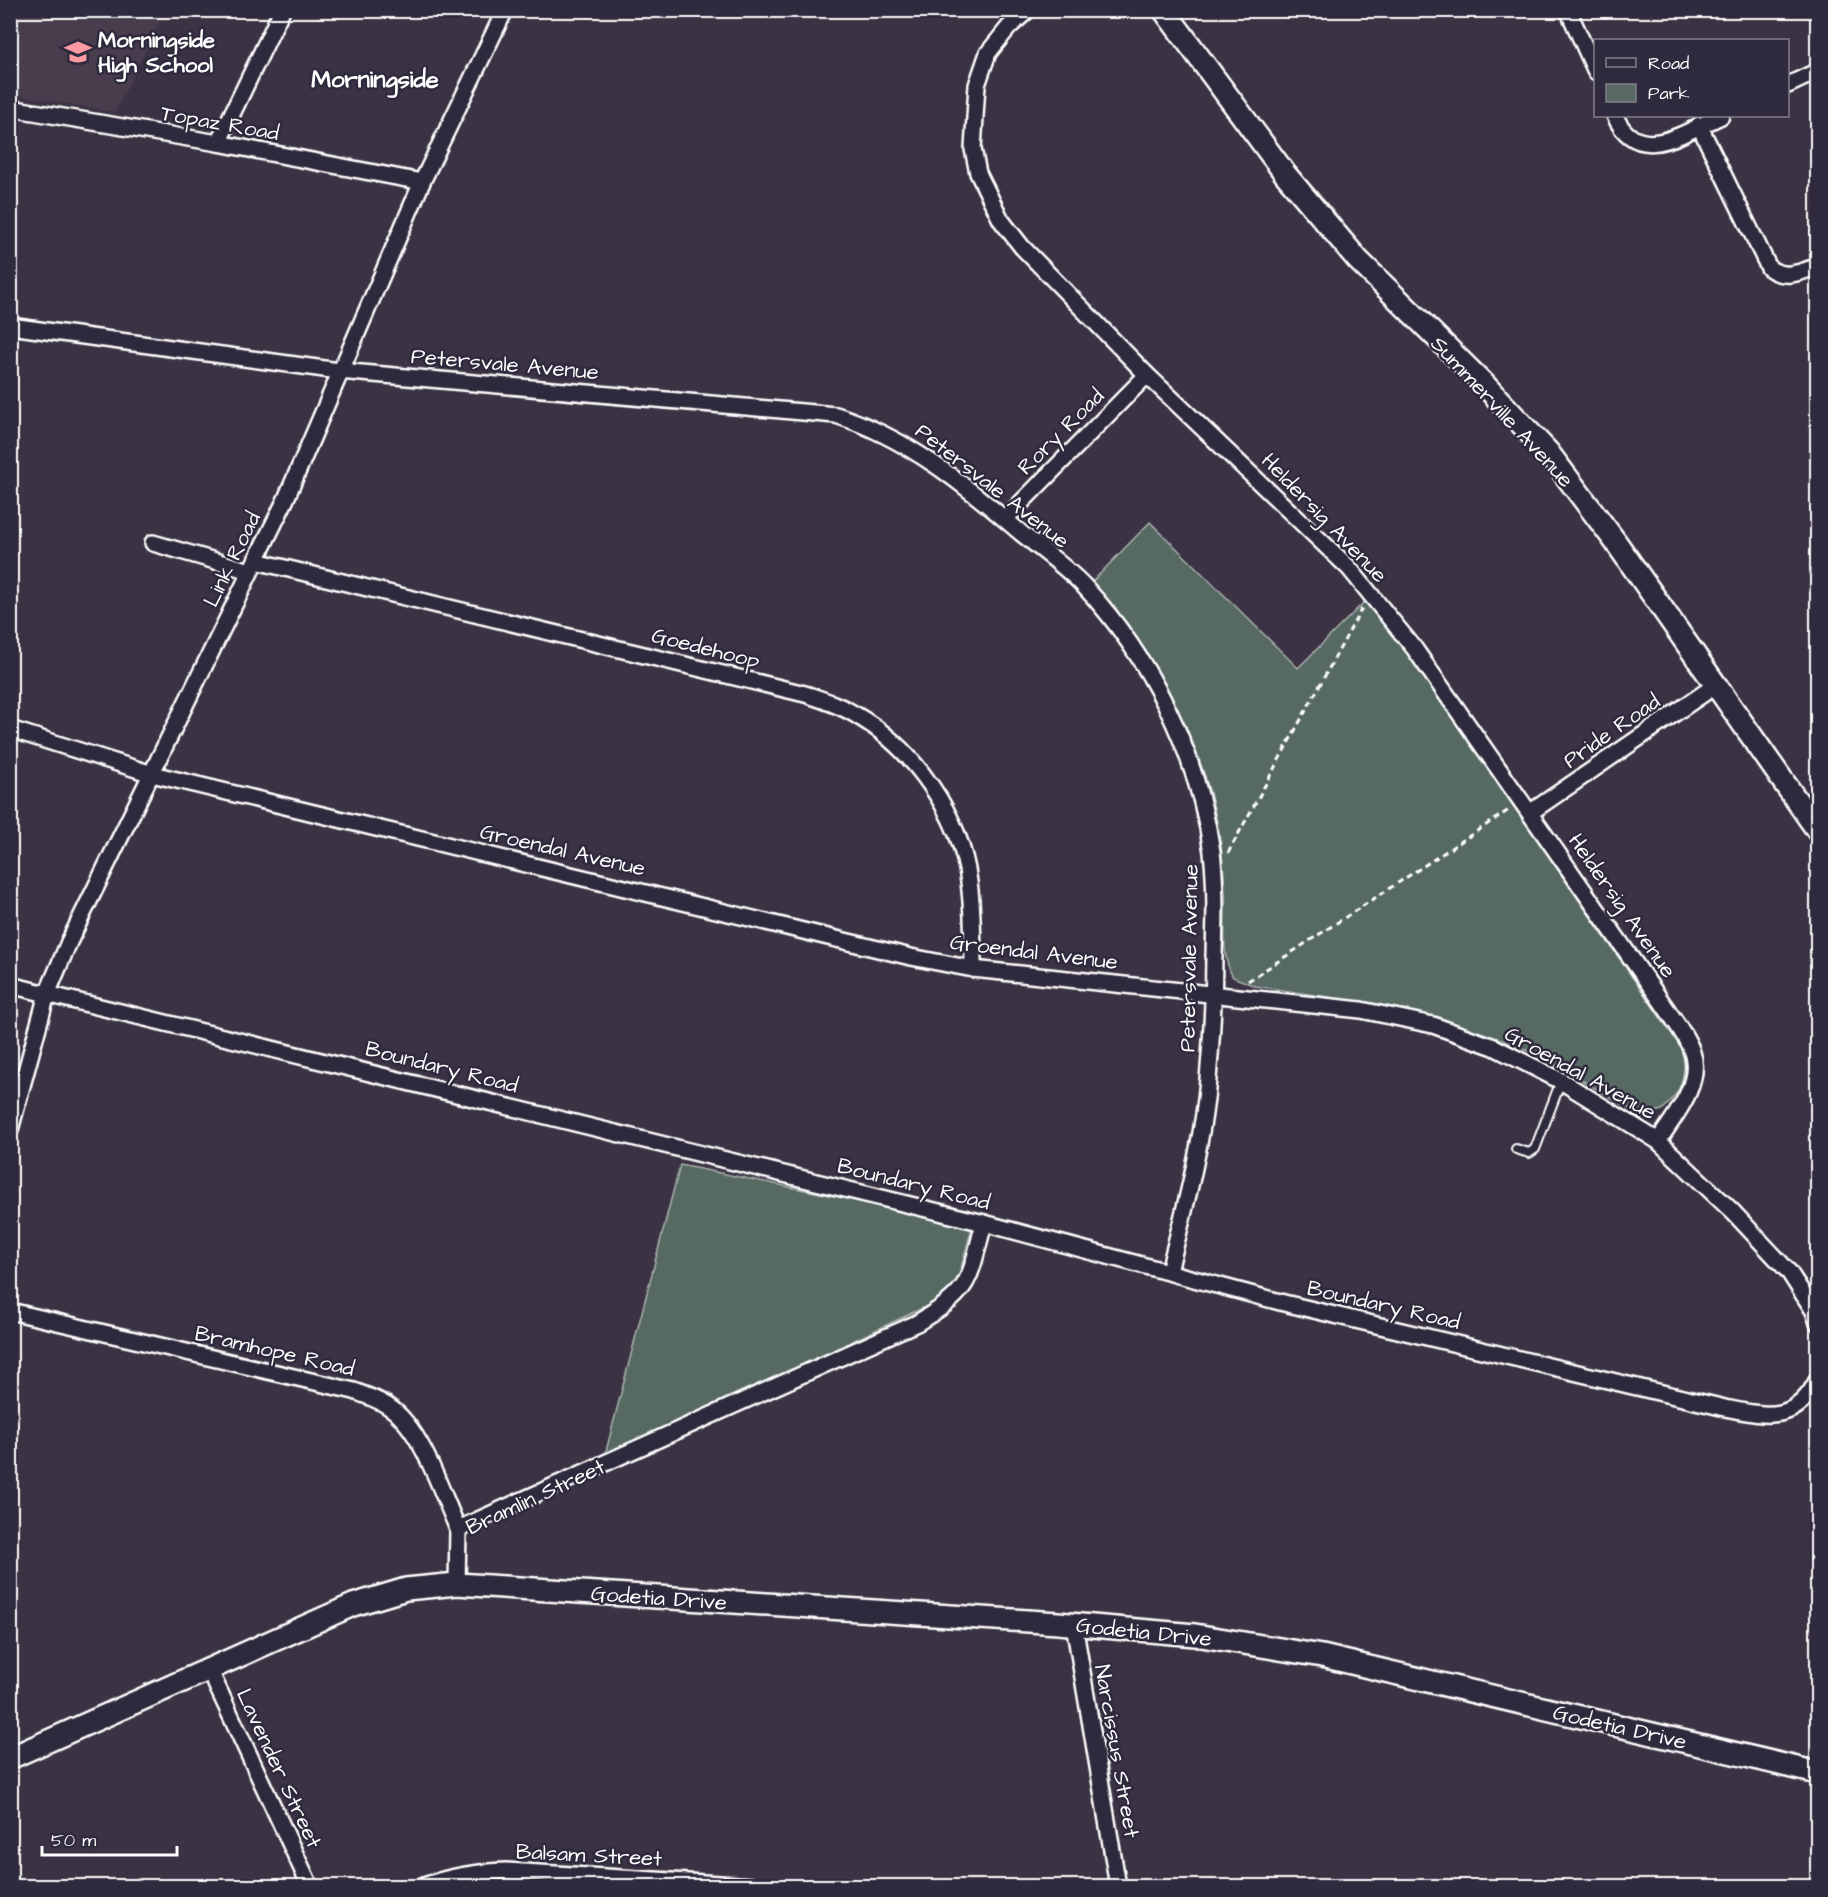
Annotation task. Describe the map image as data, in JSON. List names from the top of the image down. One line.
{"streets":{"street":["Topaz Road","Petersvale Avenue","Summerville Avenue","Rory Road","Heldersig Avenue","Link Road","Goedehoop","Pride Road","Groendal Avenue","Boundary Road","Bramhope Road","Bramlin Street","Godetia Drive","Narcissus Street","Lavender Street","Balsam Street"]},"crossings":[["Topaz Road","Link Road"],["Petersvale Avenue","Rory Road"],["Petersvale Avenue","Link Road"],["Petersvale Avenue","Groendal Avenue"],["Petersvale Avenue","Boundary Road"],["Summerville Avenue","Pride Road"],["Rory Road","Heldersig Avenue"],["Heldersig Avenue","Pride Road"],["Heldersig Avenue","Groendal Avenue"],["Link Road","Goedehoop"],["Link Road","Groendal Avenue"],["Link Road","Boundary Road"],["Goedehoop","Groendal Avenue"],["Boundary Road","Bramlin Street"],["Bramhope Road","Bramlin Street"],["Bramlin Street","Godetia Drive"],["Godetia Drive","Narcissus Street"]],"districts":["Morningside"],"places":{"school or university":["Morningside High School"]},"legend":["Road","Park"],"scale_bar":"50 m"}
